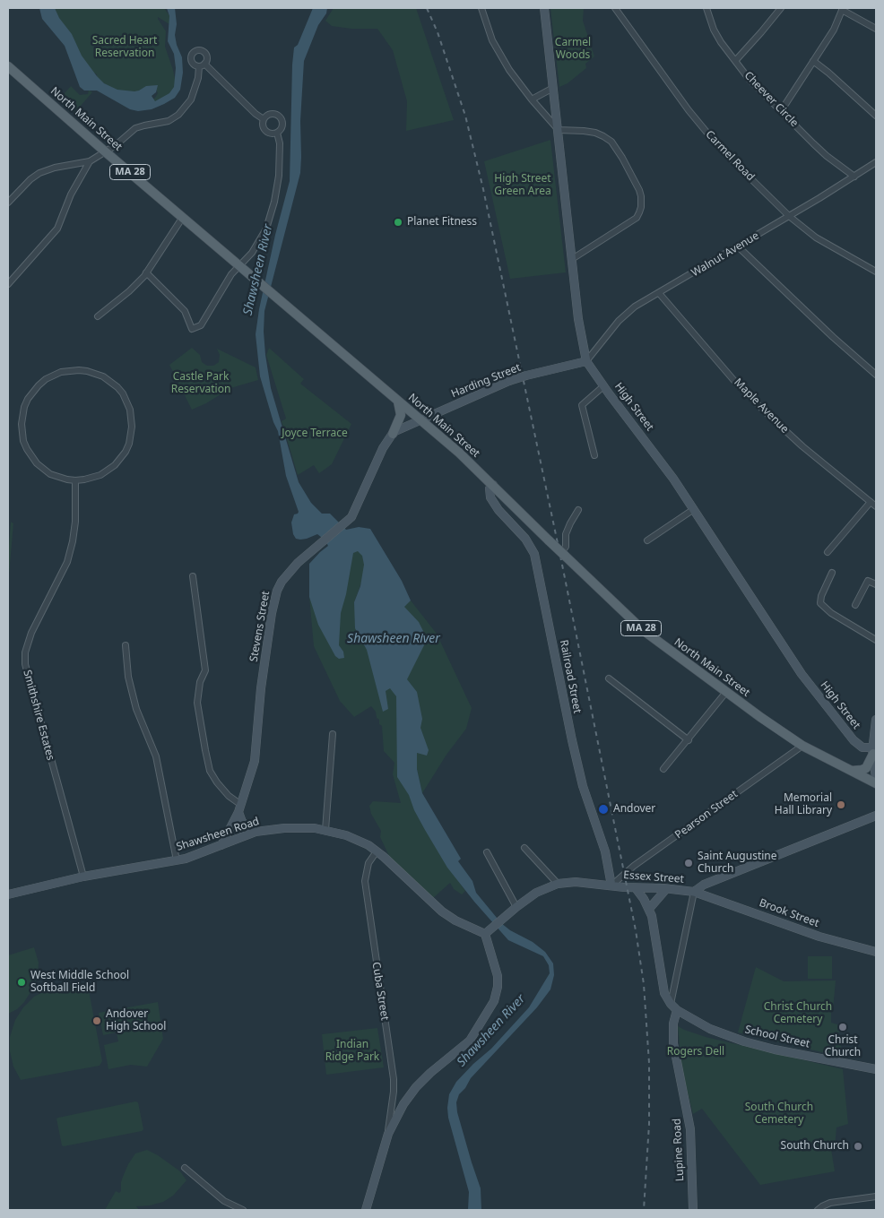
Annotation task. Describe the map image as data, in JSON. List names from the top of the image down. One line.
{"streets":{"main road":["North Main Street","MA 28","Harding Street","High Street","Stevens Street","Railroad Street","Shawsheen Road","Essex Street","Brook Street","School Street","Lupine Road"],"street":["Cheever Circle","Carmel Road","Walnut Avenue","Maple Avenue","Smithshire Estates","Pearson Street","Cuba Street"]},"crossings":[["Cheever Circle","Walnut Avenue"],["North Main Street","Harding Street"],["North Main Street","Railroad Street"],["North Main Street","Pearson Street"],["Carmel Road","Walnut Avenue"],["Walnut Avenue","Harding Street"],["Walnut Avenue","Maple Avenue"],["Walnut Avenue","High Street"],["Harding Street","High Street"],["Stevens Street","Shawsheen Road"],["Railroad Street","Pearson Street"],["Railroad Street","Essex Street"],["Smithshire Estates","Shawsheen Road"],["Pearson Street","Essex Street"],["Shawsheen Road","Essex Street"],["Shawsheen Road","Cuba Street"],["Essex Street","Brook Street"],["Essex Street","School Street"],["School Street","Lupine Road"]],"water":["Shawsheen River"],"parks":["Sacred Heart Reservation","Carmel Woods","High Street Green Area","Castle Park Reservation","Joyce Terrace","Christ Church Cemetery","Indian Ridge Park","Rogers Dell","South Church Cemetery"],"places":["Planet Fitness","Memorial Hall Library","Andover","Saint Augustine Church","West Middle School Softball Field","Andover High School","Christ Church","South Church"]}
